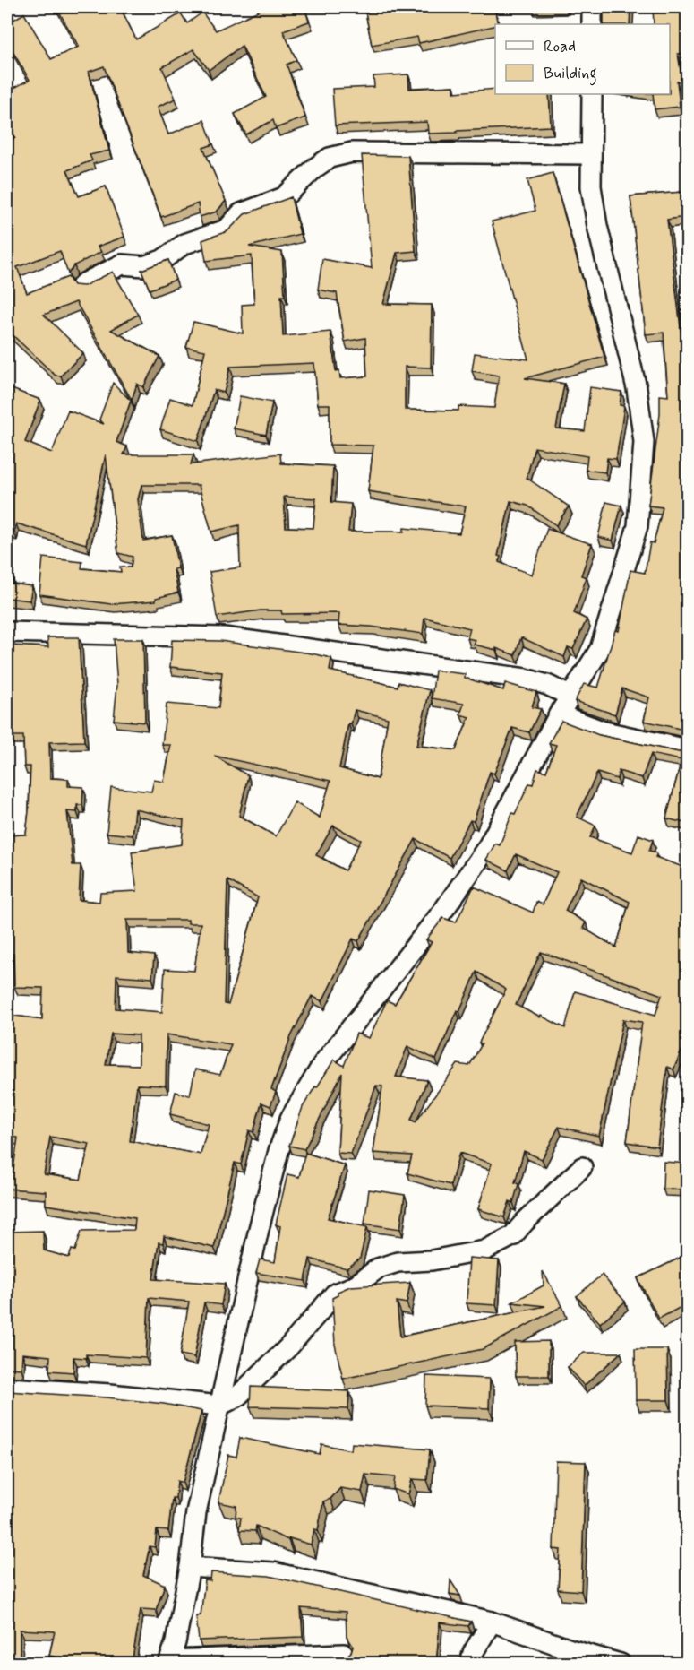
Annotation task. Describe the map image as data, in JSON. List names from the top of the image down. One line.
{"legend":["Road","Building"]}
